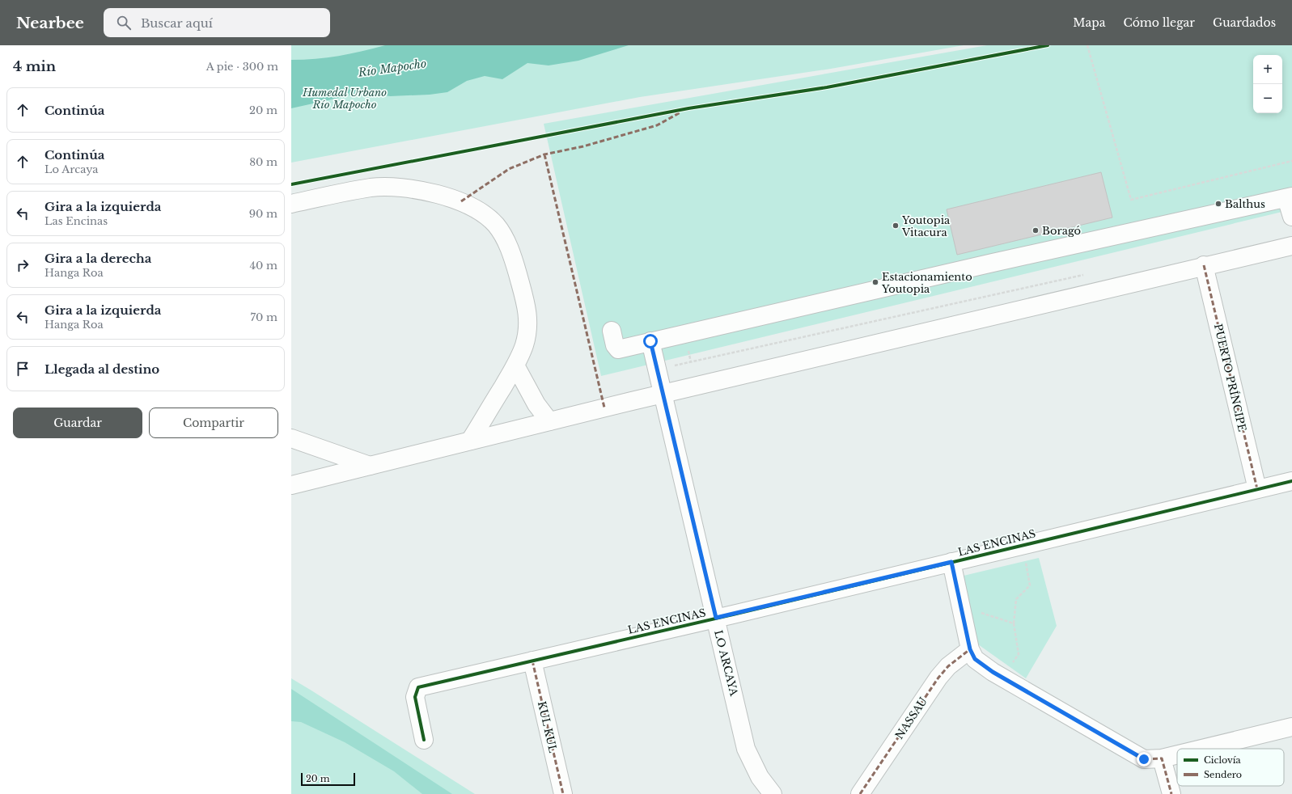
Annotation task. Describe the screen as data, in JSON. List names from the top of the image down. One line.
{"streets":{"street":["PUERTO PRÍNCIPE","LAS ENCINAS","LO ARCAYA","NASSAU","KUL KUL"]},"crossings":[["PUERTO PRÍNCIPE","LAS ENCINAS"],["LAS ENCINAS","LO ARCAYA"],["LAS ENCINAS","KUL KUL"]],"water":["Río Mapocho"],"parks":["Humedal Urbano Río Mapocho"],"places":["Balthus","Youtopia Vitacura","Boragó","Estacionamiento Youtopia"],"legend":["Ciclovía","Sendero"],"scale_bar":"20 m","page":{"header":"Nearbee","search":"Buscar aquí","nav":["Mapa","Cómo llegar","Guardados"],"heading":["4 min","A pie · 300 m"],"map_buttons":["+","−"],"list":[["Continúa","20 m"],["Continúa","Lo Arcaya","80 m"],["Gira a la izquierda","Las Encinas","90 m"],["Gira a la derecha","Hanga Roa","40 m"],["Gira a la izquierda","Hanga Roa","70 m"],"Llegada al destino"],"buttons":["Guardar","Compartir"],"scale":"20 m"}}
